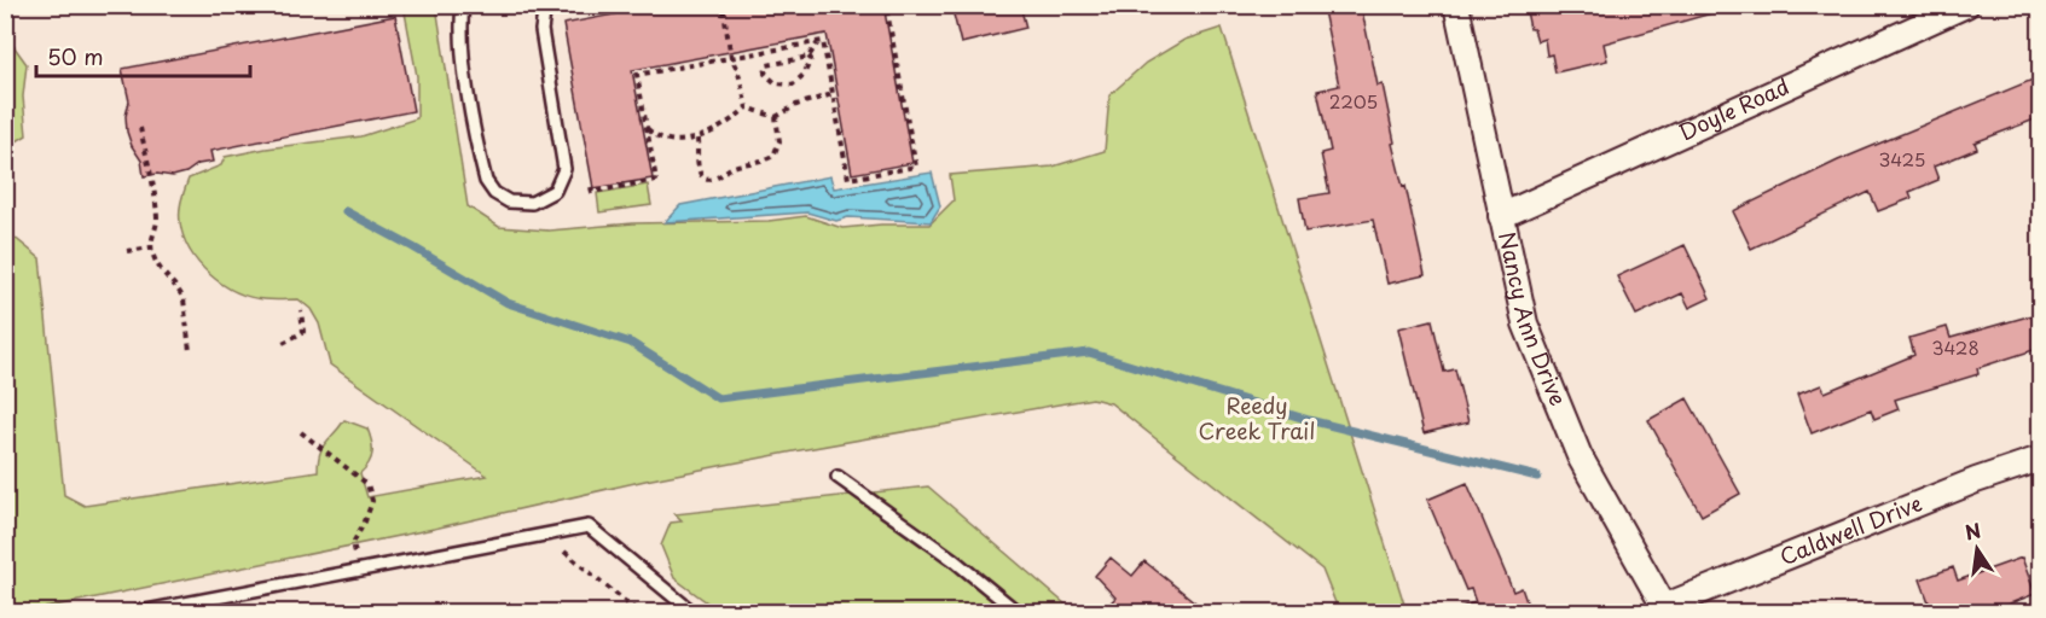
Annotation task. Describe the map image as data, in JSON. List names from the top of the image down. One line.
{"streets":{"street":["Doyle Road","Nancy Ann Drive","Caldwell Drive"]},"crossings":[["Doyle Road","Nancy Ann Drive"],["Nancy Ann Drive","Caldwell Drive"]],"parks":["Reedy Creek Trail"],"house_numbers":["2205","3425","3428"],"scale_bar":"50 m","north":"top"}
